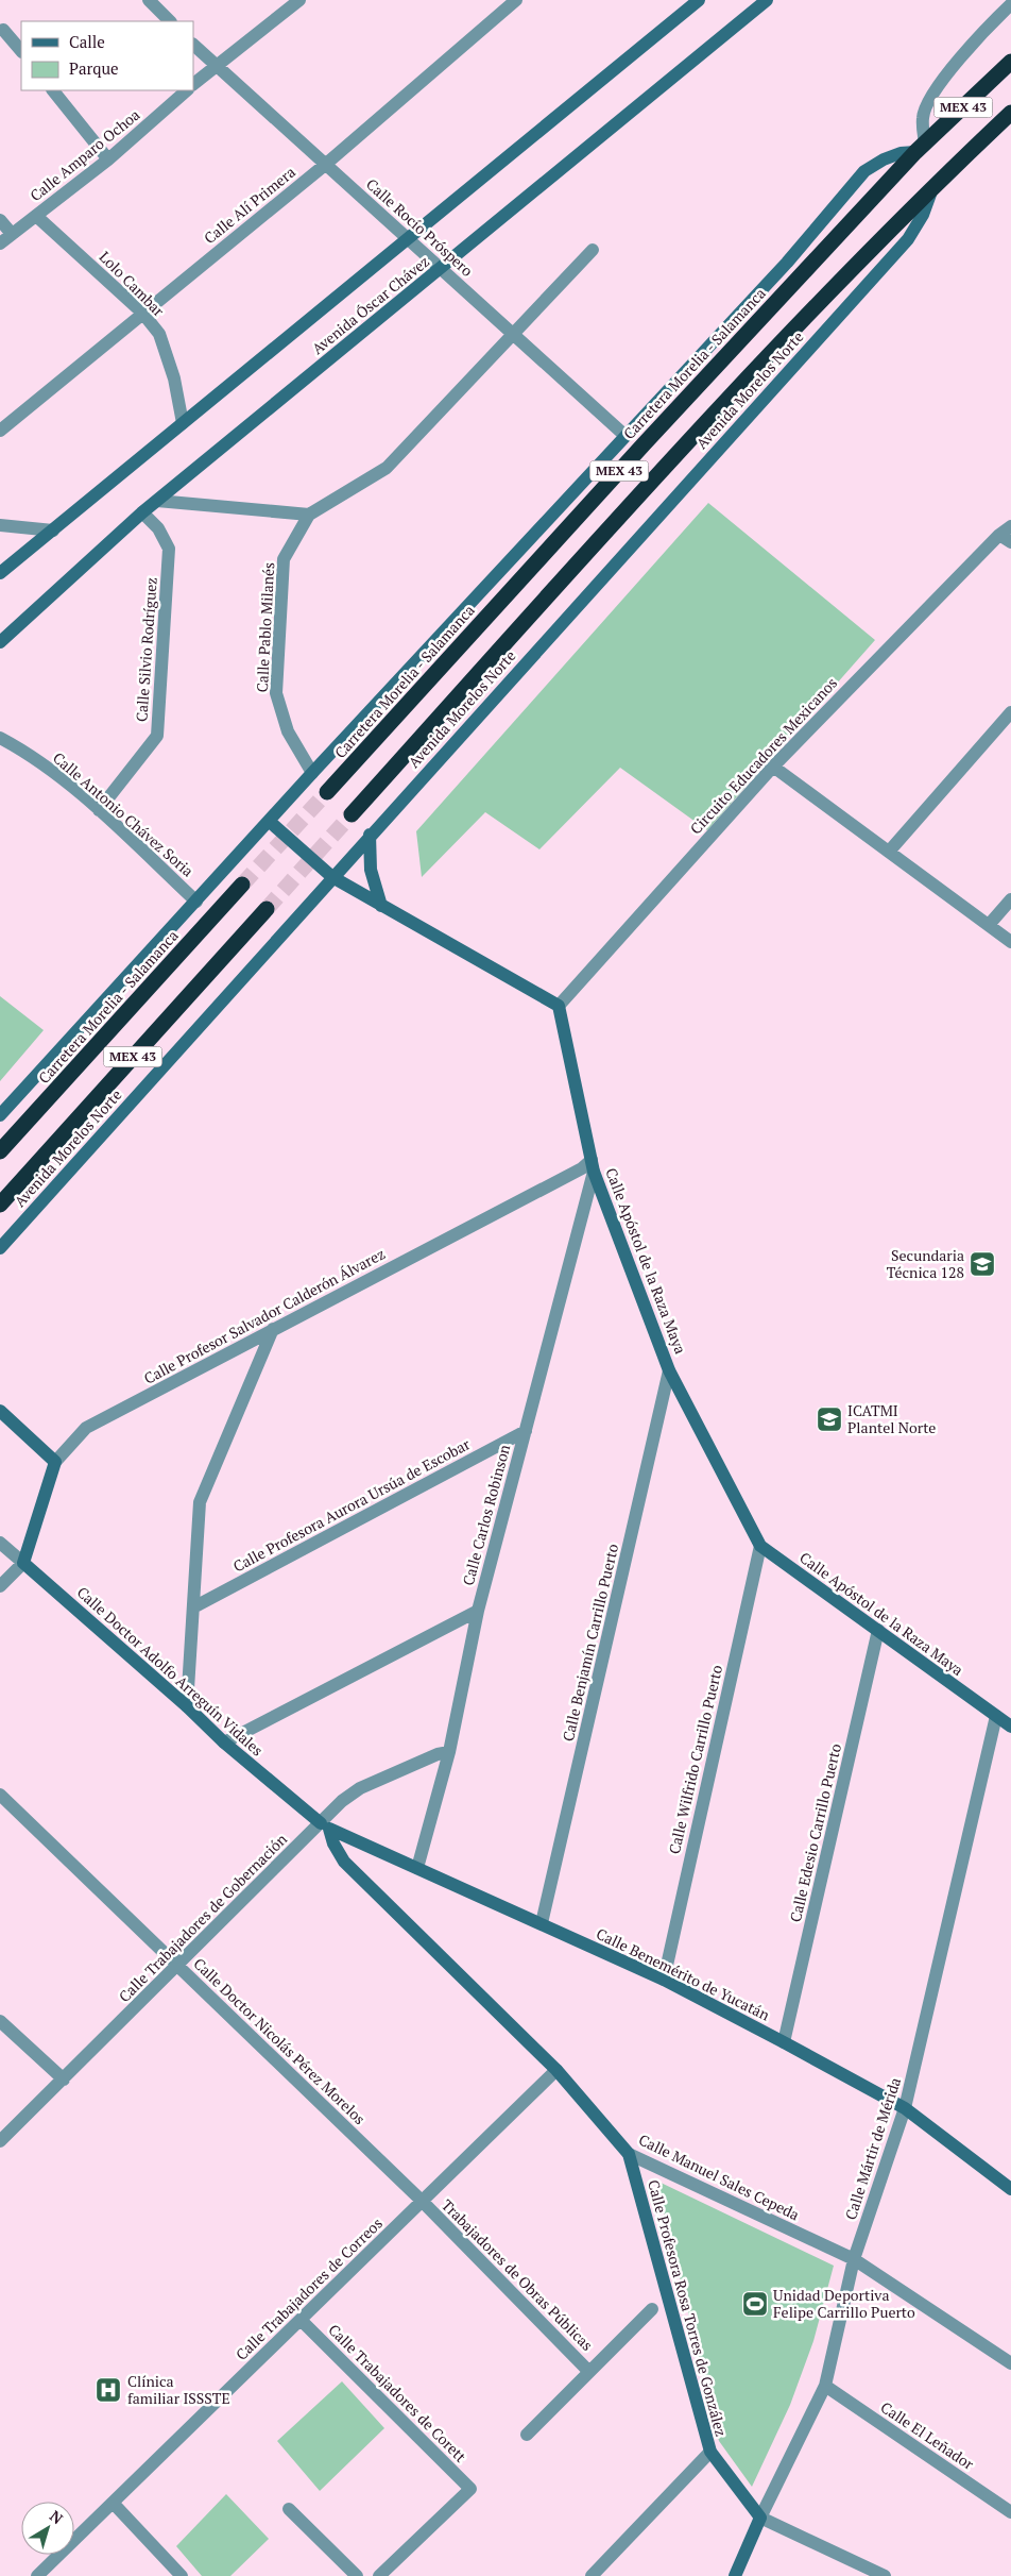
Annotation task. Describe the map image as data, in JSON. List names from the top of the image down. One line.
{"streets":{"highway":["MEX 43","Carretera Morelia - Salamanca"],"street":["Calle Amparo Ochoa","Calle Alí Primera","Calle Rocío Próspero","Lolo Cambar","Avenida Óscar Chávez","Avenida Morelos Norte","Calle Pablo Milanés","Calle Silvio Rodríguez","Circuito Educadores Mexicanos","Calle Antonio Chávez Soria","Calle Apóstol de la Raza Maya","Calle Profesor Salvador Calderón Álvarez","Calle Profesora Aurora Ursúa de Escobar","Calle Carlos Robinson","Calle Benjamín Carrillo Puerto","Calle Doctor Adolfo Arreguín Vidales","Calle Wilfrido Carrillo Puerto","Calle Edesio Carrillo Puerto","Calle Trabajadores de Gobernación","Calle Benemérito de Yucatán","Calle Doctor Nicolás Pérez Morelos","Calle Mártir de Mérida","Calle Manuel Sales Cepeda","Trabajadores de Obras Públicas","Calle Trabajadores de Correos","Calle Profesora Rosa Torres de González","Calle Trabajadores de Corett","Calle El Leñador"]},"crossings":[["MEX 43","Avenida Morelos Norte"],["Calle Amparo Ochoa","Lolo Cambar"],["Calle Alí Primera","Calle Rocío Próspero"],["Calle Alí Primera","Lolo Cambar"],["Calle Rocío Próspero","Avenida Óscar Chávez"],["Lolo Cambar","Avenida Óscar Chávez"],["Avenida Óscar Chávez","Calle Silvio Rodríguez"],["Calle Silvio Rodríguez","Calle Antonio Chávez Soria"],["Circuito Educadores Mexicanos","Calle Apóstol de la Raza Maya"],["Calle Apóstol de la Raza Maya","Calle Profesor Salvador Calderón Álvarez"],["Calle Apóstol de la Raza Maya","Calle Carlos Robinson"],["Calle Apóstol de la Raza Maya","Calle Benjamín Carrillo Puerto"],["Calle Apóstol de la Raza Maya","Calle Wilfrido Carrillo Puerto"],["Calle Apóstol de la Raza Maya","Calle Edesio Carrillo Puerto"],["Calle Apóstol de la Raza Maya","Calle Mártir de Mérida"],["Calle Profesor Salvador Calderón Álvarez","Calle Carlos Robinson"],["Calle Profesor Salvador Calderón Álvarez","Calle Doctor Adolfo Arreguín Vidales"],["Calle Profesora Aurora Ursúa de Escobar","Calle Carlos Robinson"],["Calle Carlos Robinson","Calle Trabajadores de Gobernación"],["Calle Carlos Robinson","Calle Benemérito de Yucatán"],["Calle Benjamín Carrillo Puerto","Calle Benemérito de Yucatán"],["Calle Doctor Adolfo Arreguín Vidales","Calle Trabajadores de Gobernación"],["Calle Doctor Adolfo Arreguín Vidales","Calle Benemérito de Yucatán"],["Calle Doctor Adolfo Arreguín Vidales","Calle Manuel Sales Cepeda"],["Calle Wilfrido Carrillo Puerto","Calle Benemérito de Yucatán"],["Calle Edesio Carrillo Puerto","Calle Benemérito de Yucatán"],["Calle Trabajadores de Gobernación","Calle Benemérito de Yucatán"],["Calle Trabajadores de Gobernación","Calle Doctor Nicolás Pérez Morelos"],["Calle Trabajadores de Gobernación","Calle Manuel Sales Cepeda"],["Calle Benemérito de Yucatán","Calle Mártir de Mérida"],["Calle Benemérito de Yucatán","Calle Manuel Sales Cepeda"],["Calle Doctor Nicolás Pérez Morelos","Trabajadores de Obras Públicas"],["Calle Doctor Nicolás Pérez Morelos","Calle Trabajadores de Correos"],["Calle Mártir de Mérida","Calle Manuel Sales Cepeda"],["Calle Mártir de Mérida","Calle Profesora Rosa Torres de González"],["Calle Mártir de Mérida","Calle El Leñador"],["Calle Manuel Sales Cepeda","Calle Trabajadores de Correos"],["Calle Manuel Sales Cepeda","Calle Profesora Rosa Torres de González"],["Trabajadores de Obras Públicas","Calle Trabajadores de Correos"],["Calle Trabajadores de Correos","Calle Trabajadores de Corett"]],"places":{"school or university":["Secundaria Técnica 128","ICATMI Plantel Norte"],"sports":["Unidad Deportiva Felipe Carrillo Puerto"],"hospital":["Clínica familiar ISSSTE"]},"legend":["Calle","Parque"],"north":"top right"}
